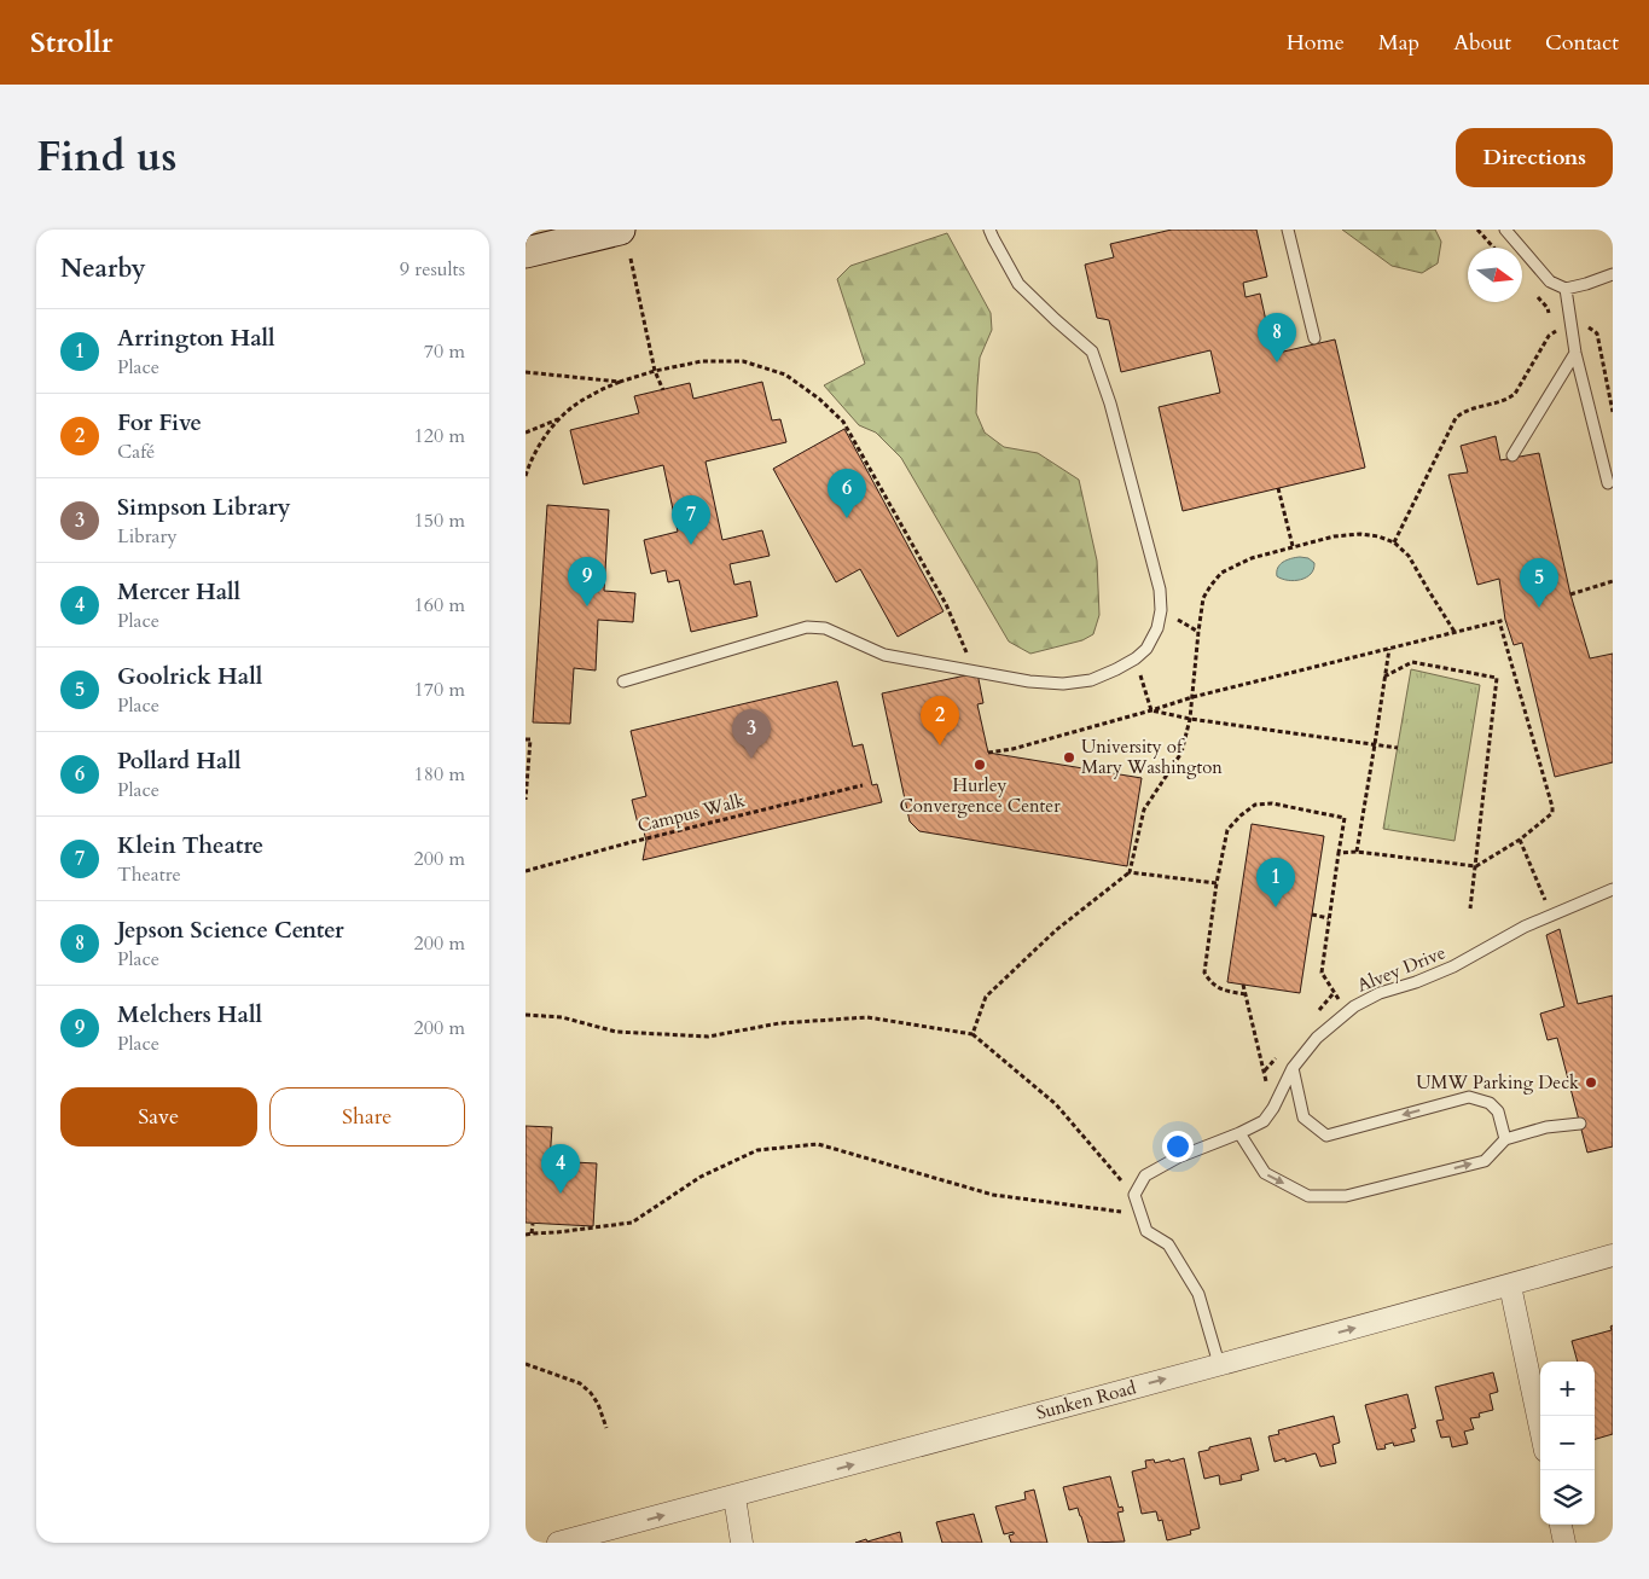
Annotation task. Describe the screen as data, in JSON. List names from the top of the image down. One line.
{"streets":{"street":["Sunken Road"],"lane":["Alvey Drive"],"path":["Campus Walk"]},"one_way":["Sunken Road"],"places":["University of Mary Washington","Hurley Convergence Center","UMW Parking Deck"],"north":"right","page":{"header":"Strollr","nav":["Home","Map","About","Contact"],"title":"Find us","buttons":["Directions",["Save","Share"]],"heading":["Nearby","9 results"],"list":[{"mark":"1","name":"Arrington Hall","note":"Place","value":"70 m"},{"mark":"2","name":"For Five","note":"Café","value":"120 m"},{"mark":"3","name":"Simpson Library","note":"Library","value":"150 m"},{"mark":"4","name":"Mercer Hall","note":"Place","value":"160 m"},{"mark":"5","name":"Goolrick Hall","note":"Place","value":"170 m"},{"mark":"6","name":"Pollard Hall","note":"Place","value":"180 m"},{"mark":"7","name":"Klein Theatre","note":"Theatre","value":"200 m"},{"mark":"8","name":"Jepson Science Center","note":"Place","value":"200 m"},{"mark":"9","name":"Melchers Hall","note":"Place","value":"200 m"}],"pins":["8","6","7","9","5","2","3","1","4"],"map_buttons":["+","−"]}}
